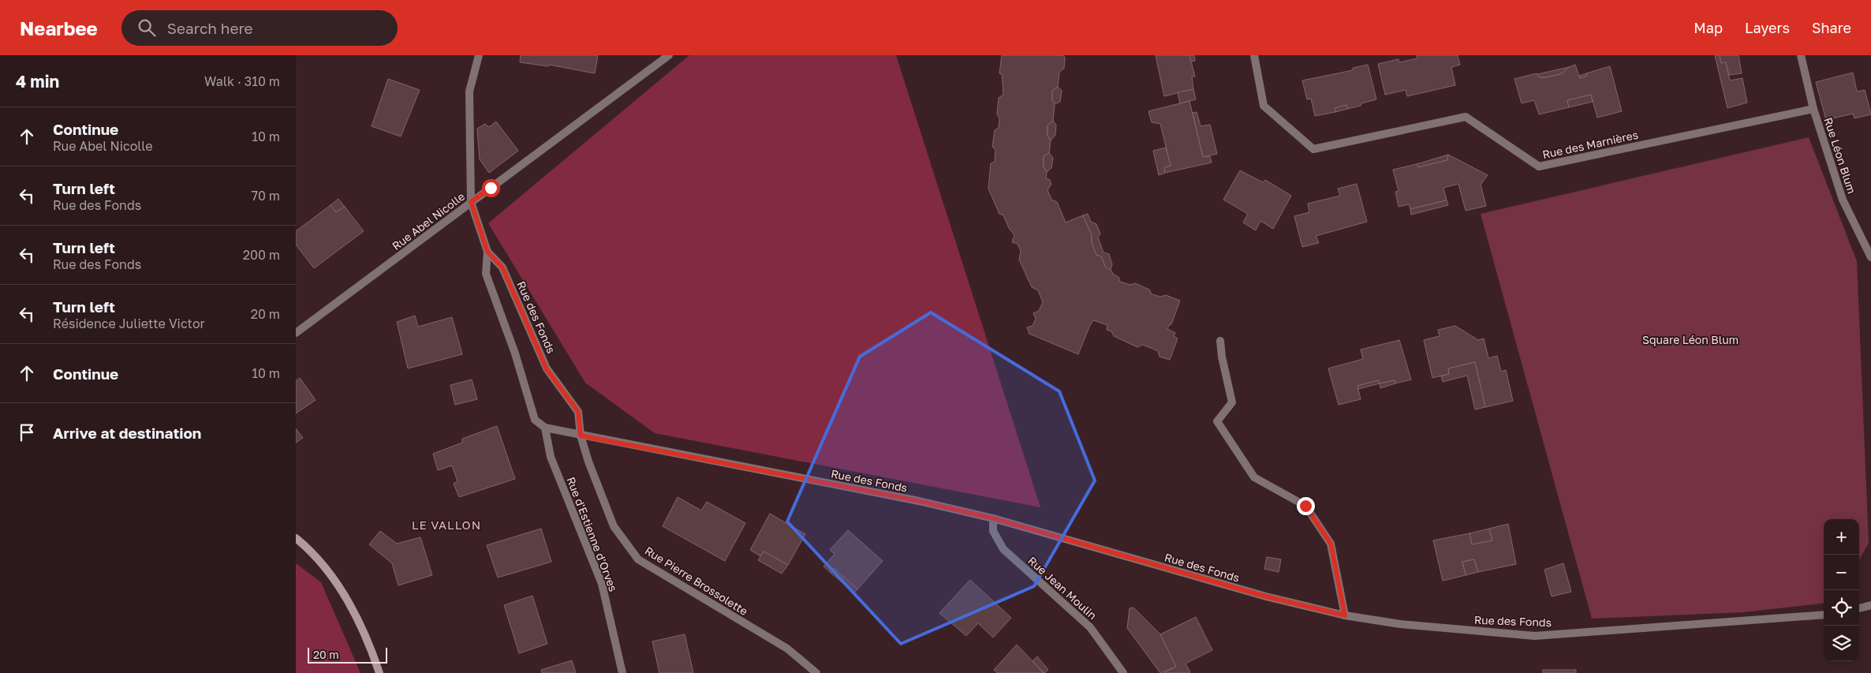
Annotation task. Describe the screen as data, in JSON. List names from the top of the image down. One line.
{"streets":{"street":["Rue des Marnières","Rue Léon Blum","Rue Abel Nicolle","Rue des Fonds","Rue d'Estienne d'Orves","Rue Pierre Brossolette","Rue Jean Moulin"]},"crossings":[["Rue des Marnières","Rue Léon Blum"],["Rue Abel Nicolle","Rue des Fonds"],["Rue des Fonds","Rue d'Estienne d'Orves"],["Rue des Fonds","Rue Pierre Brossolette"],["Rue des Fonds","Rue Jean Moulin"]],"districts":["LE VALLON"],"parks":["Square Léon Blum"],"scale_bar":"20 m","page":{"header":"Nearbee","search":"Search here","nav":["Map","Layers","Share"],"heading":["4 min","Walk · 310 m"],"list":[["Continue","Rue Abel Nicolle","10 m"],["Turn left","Rue des Fonds","70 m"],["Turn left","Rue des Fonds","200 m"],["Turn left","Résidence Juliette Victor","20 m"],["Continue","10 m"],"Arrive at destination"],"map_buttons":["+","−"],"scale":"20 m"}}
